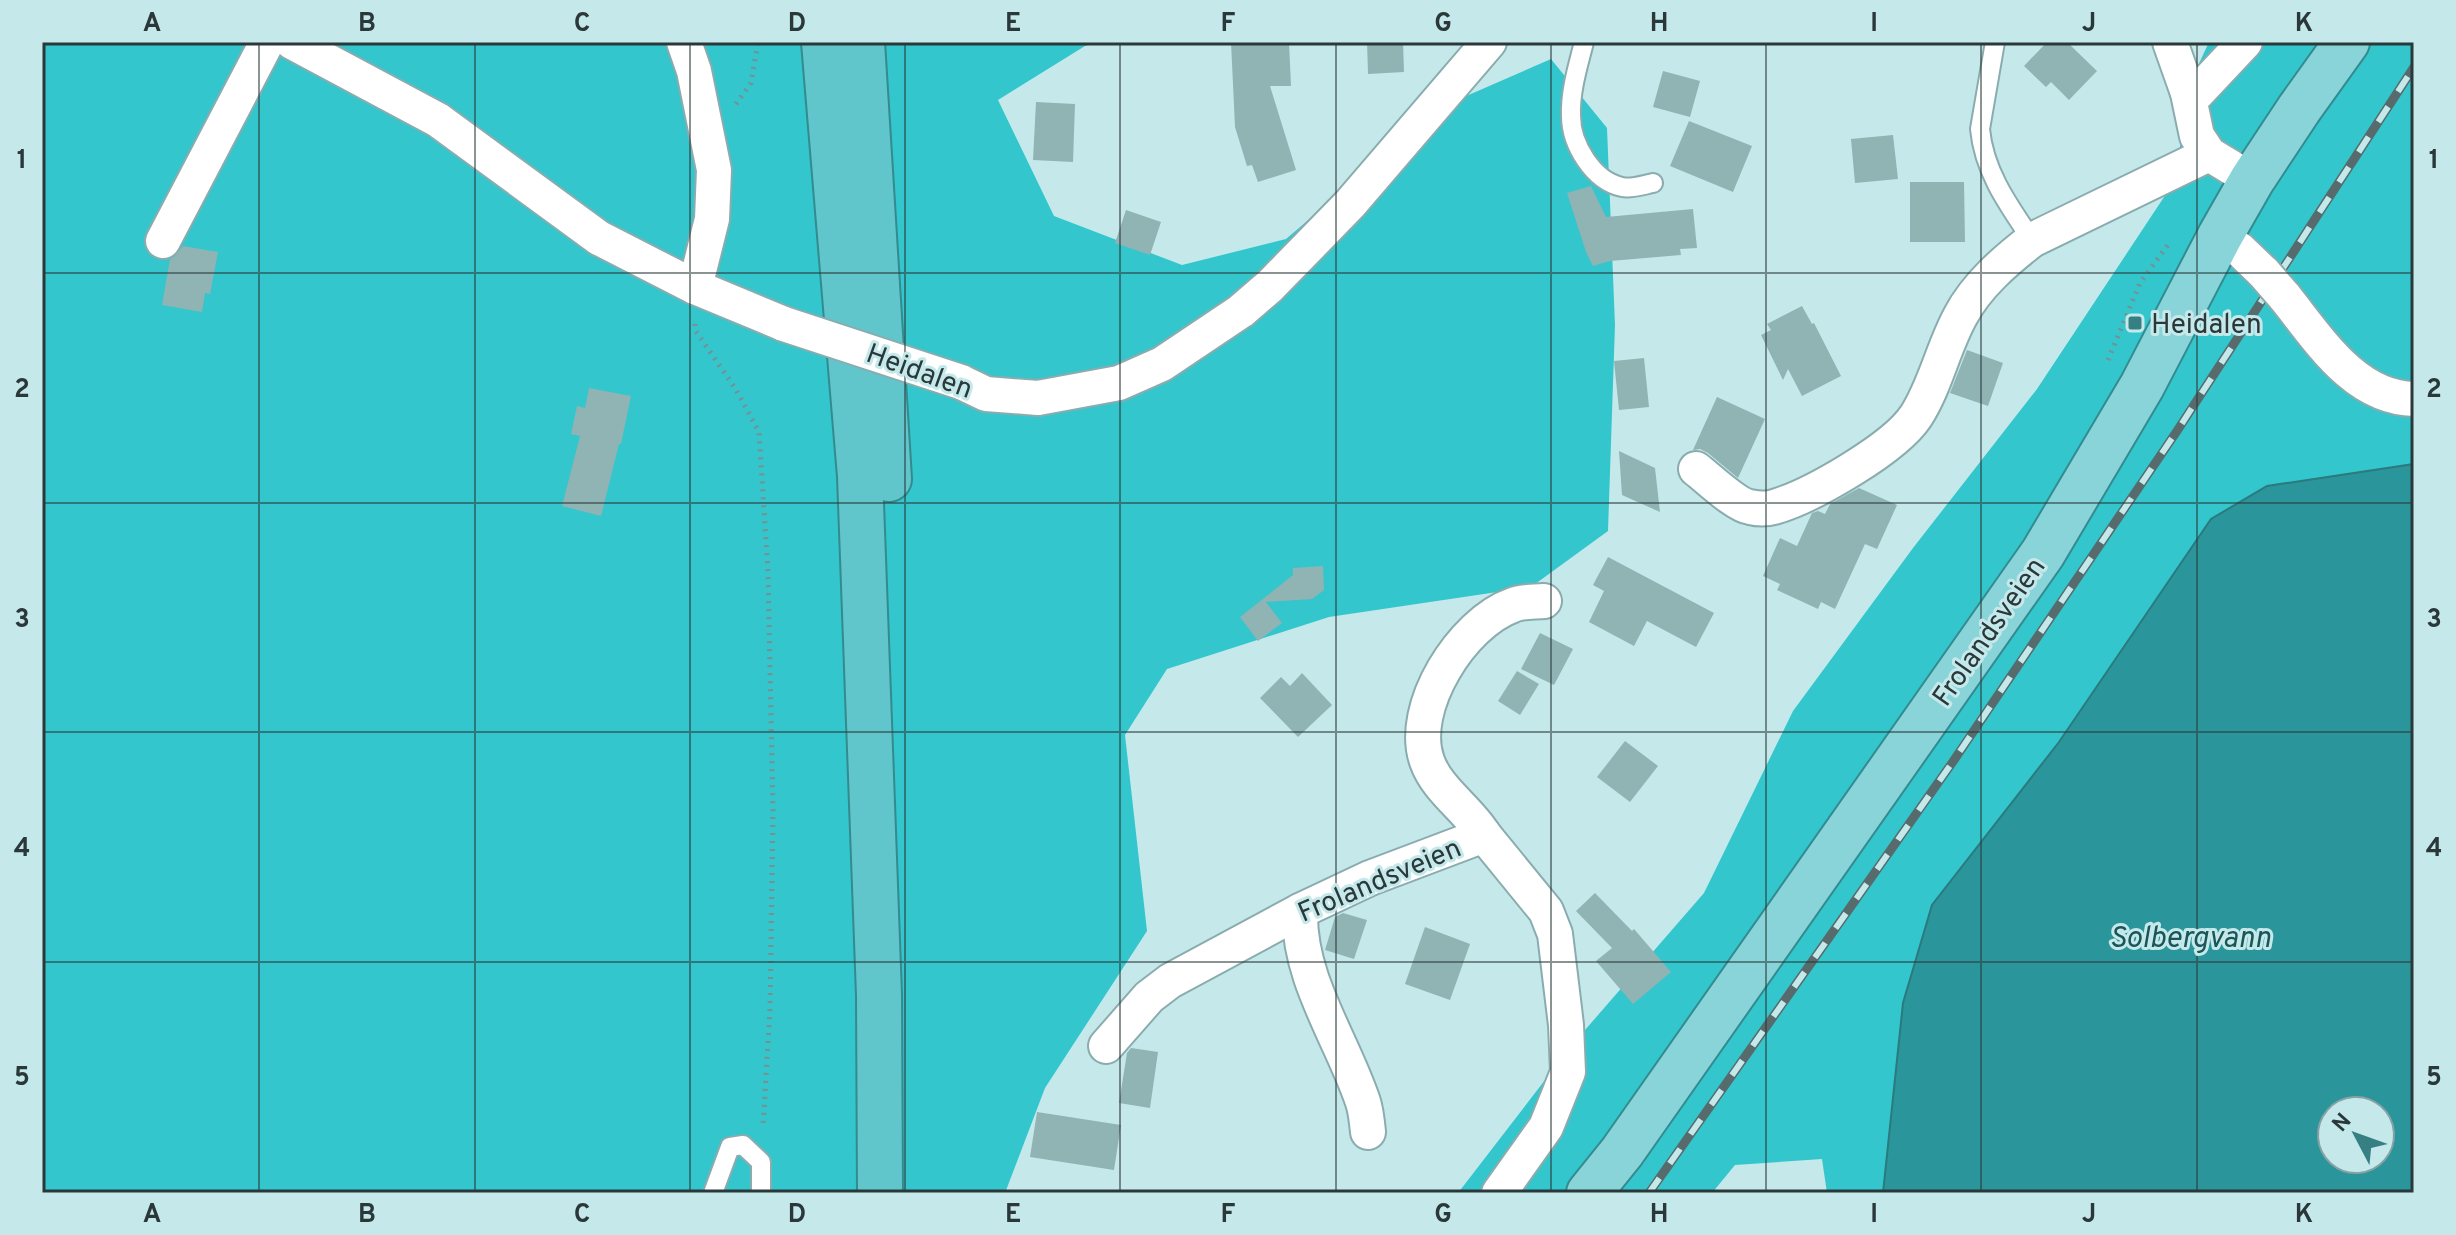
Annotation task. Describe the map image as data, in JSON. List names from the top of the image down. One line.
{"streets":{"main road":["Frolandsveien"],"street":["Heidalen"]},"water":["Solbergvann"],"places":{"transit":["Heidalen"]},"north":"top left","grid":{"columns":["A","B","C","D","E","F","G","H","I","J","K"],"rows":["1","2","3","4","5"]}}
